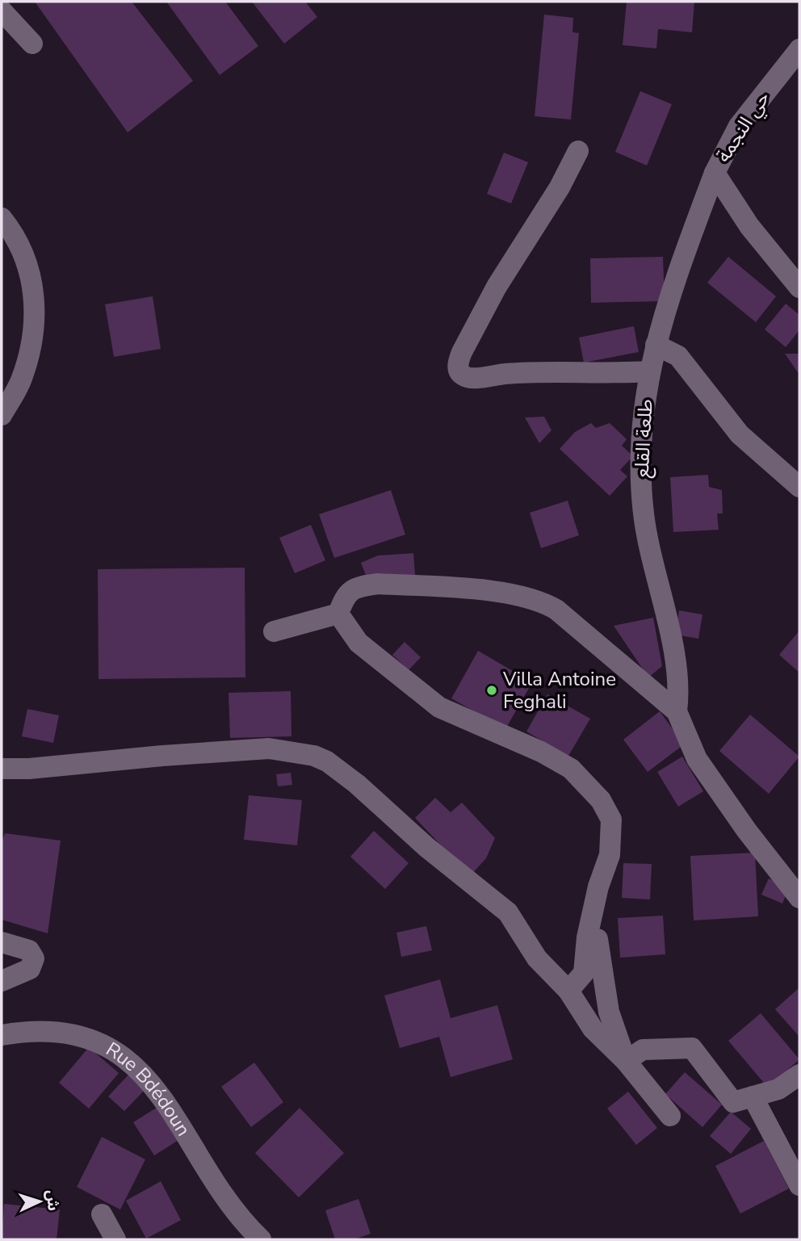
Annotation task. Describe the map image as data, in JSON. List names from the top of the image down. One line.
{"streets":{"street":["حي النجمة","طلعة القلع","Rue Bdédoun"]},"crossings":[["حي النجمة","طلعة القلع"]],"places":["Villa Antoine Feghali"],"north":"right"}
